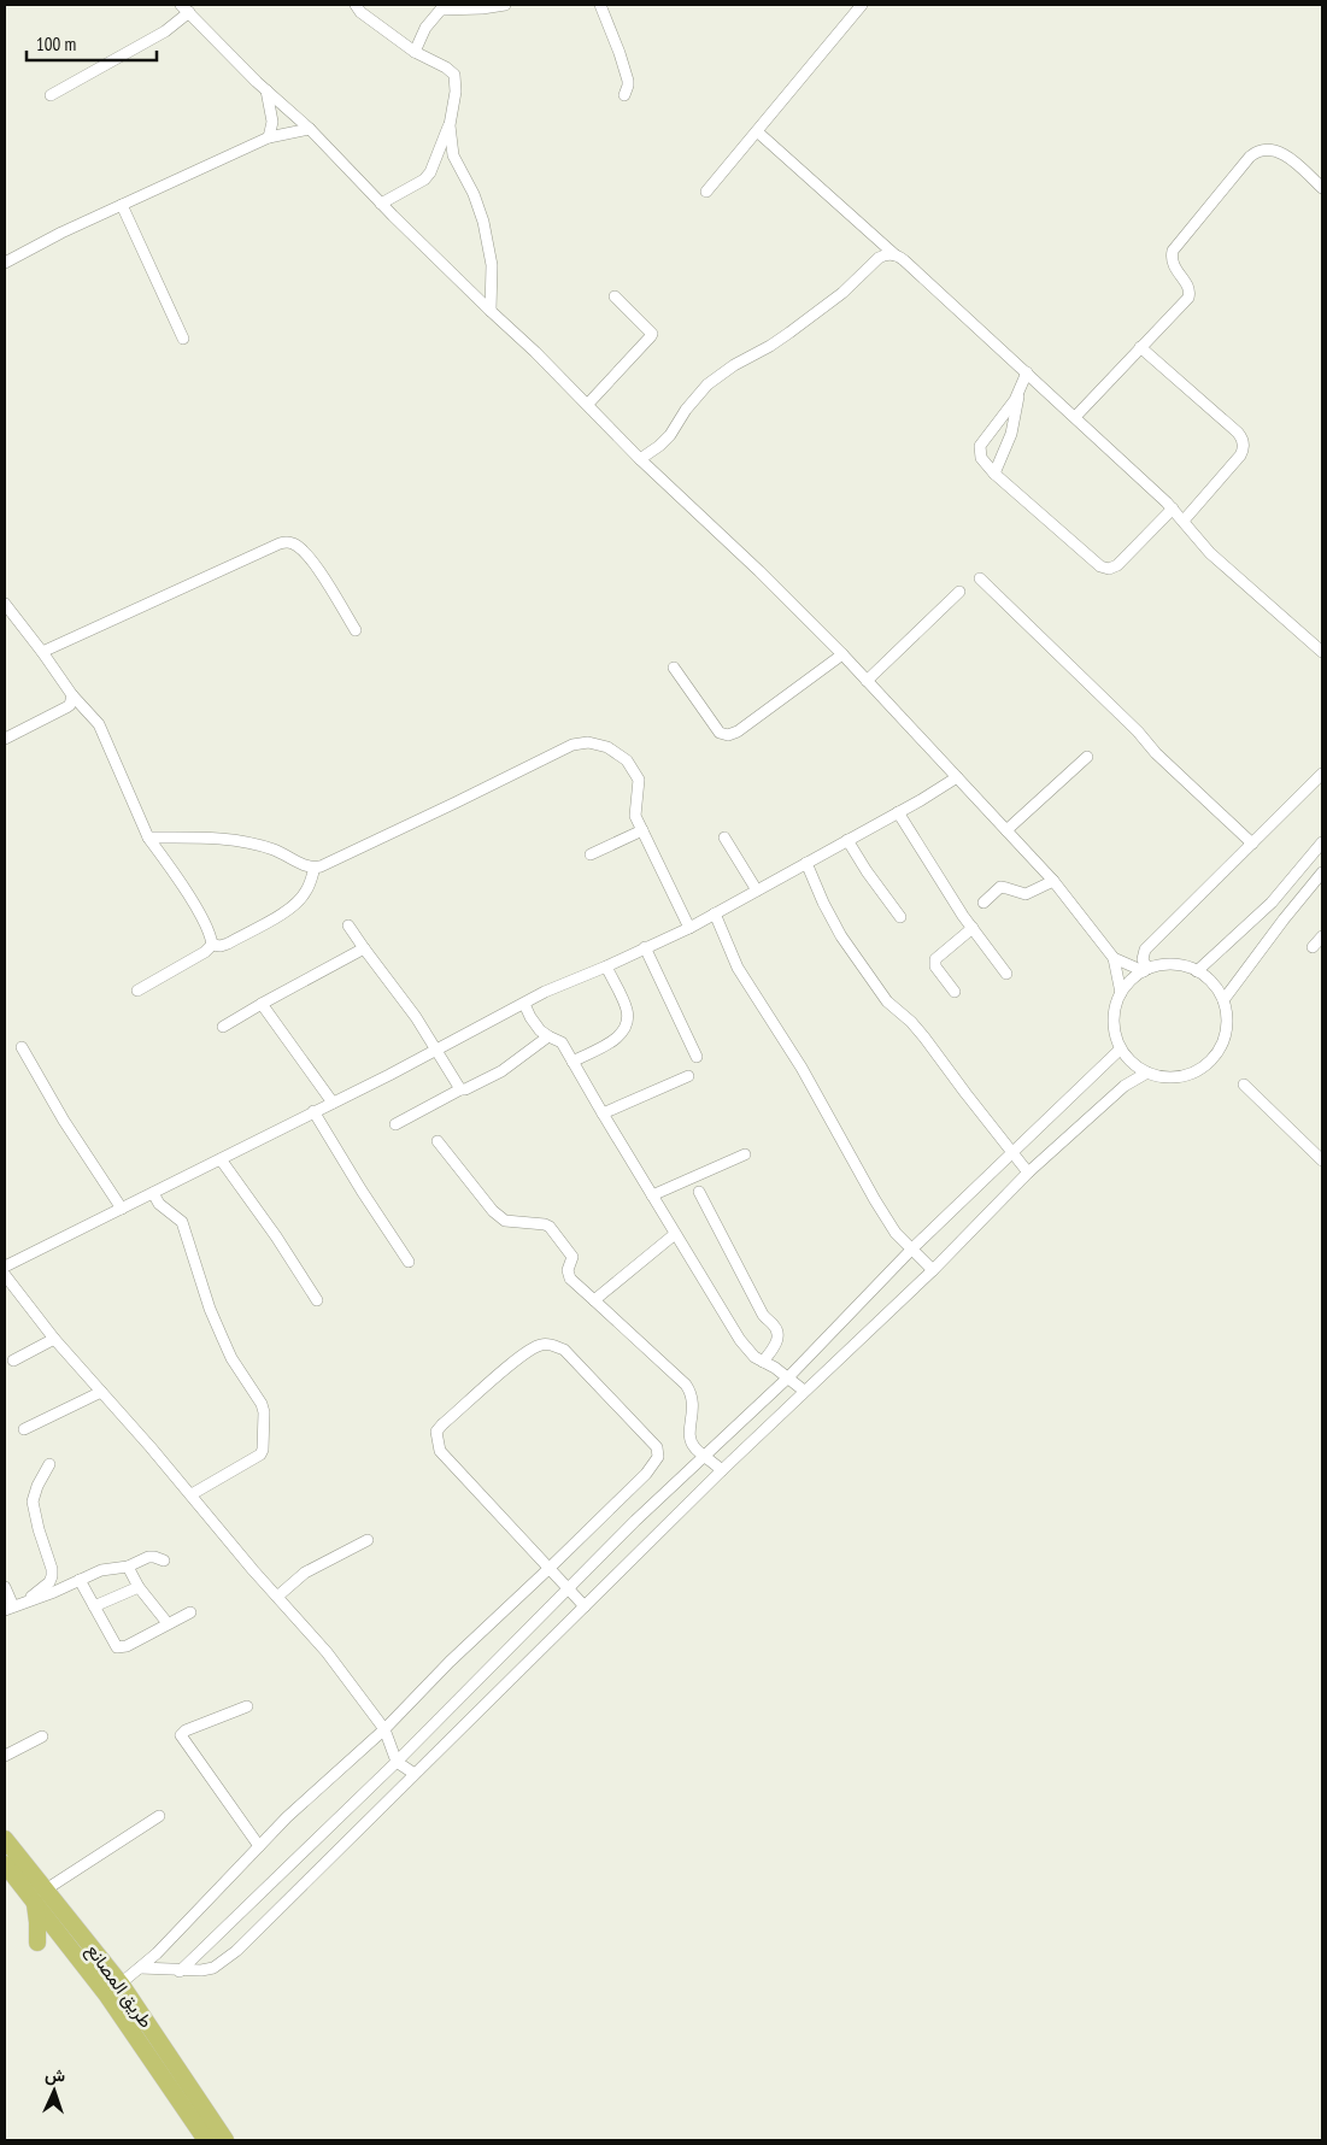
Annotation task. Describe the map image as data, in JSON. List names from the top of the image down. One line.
{"streets":{"main road":["طريق المصانع"]},"scale_bar":"100 m","north":"top"}
